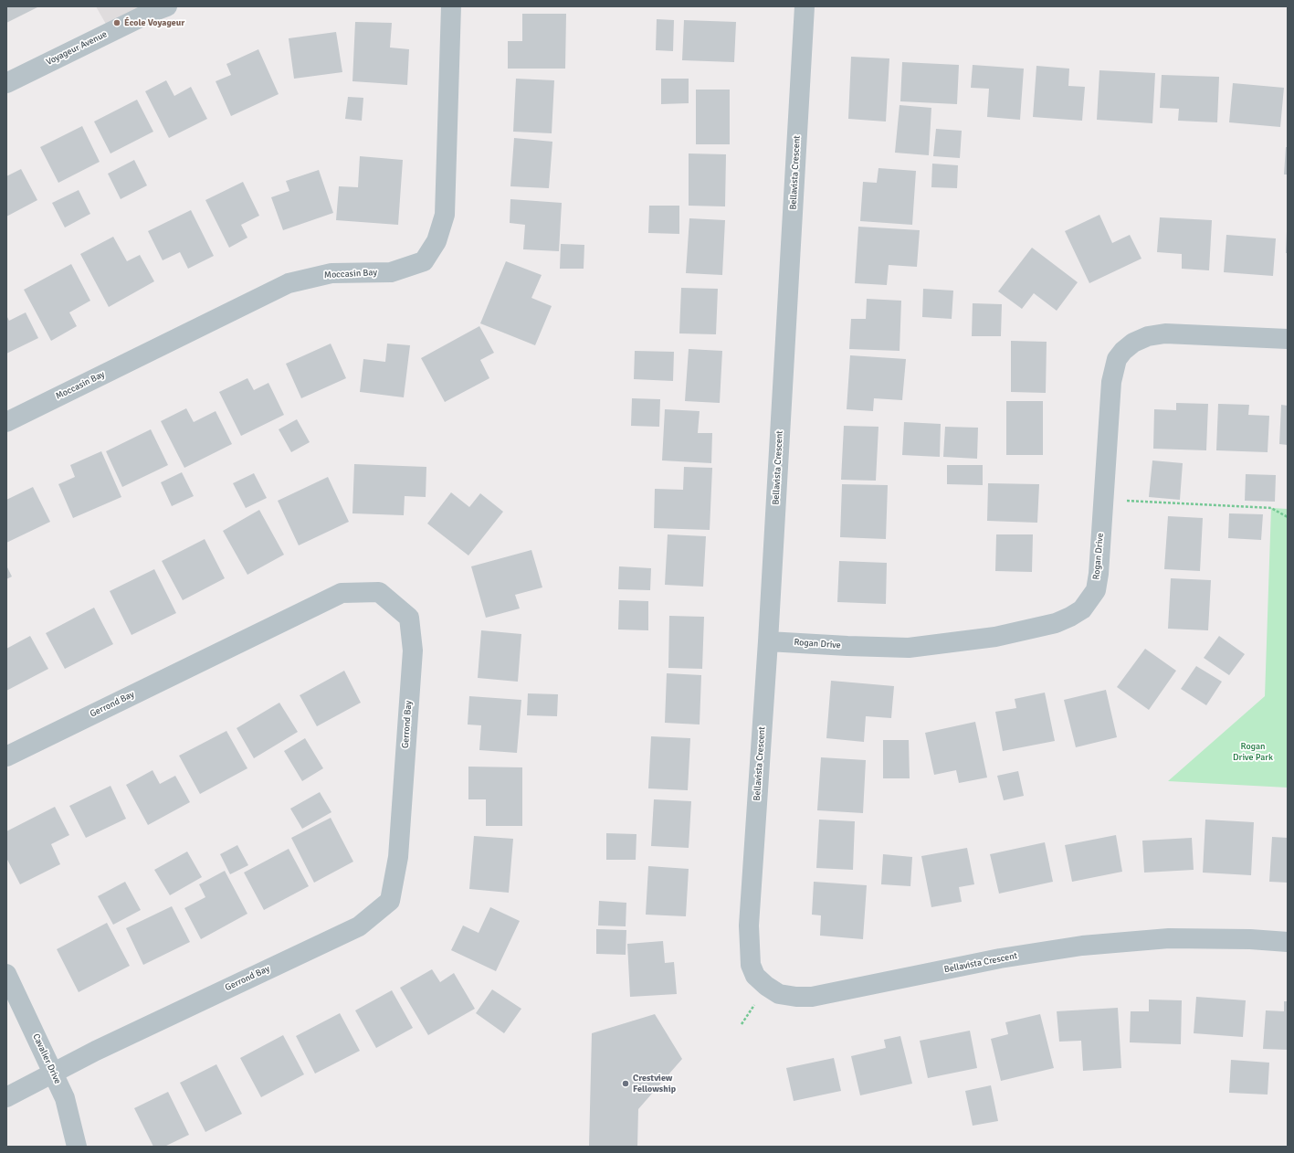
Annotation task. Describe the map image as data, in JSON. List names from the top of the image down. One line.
{"streets":{"street":["Voyageur Avenue","Bellavista Crescent","Moccasin Bay","Rogan Drive","Gerrond Bay","Cavalier Drive"]},"crossings":[["Bellavista Crescent","Rogan Drive"],["Gerrond Bay","Cavalier Drive"]],"parks":["Rogan Drive Park"],"places":["École Voyageur","Crestview Fellowship"]}
